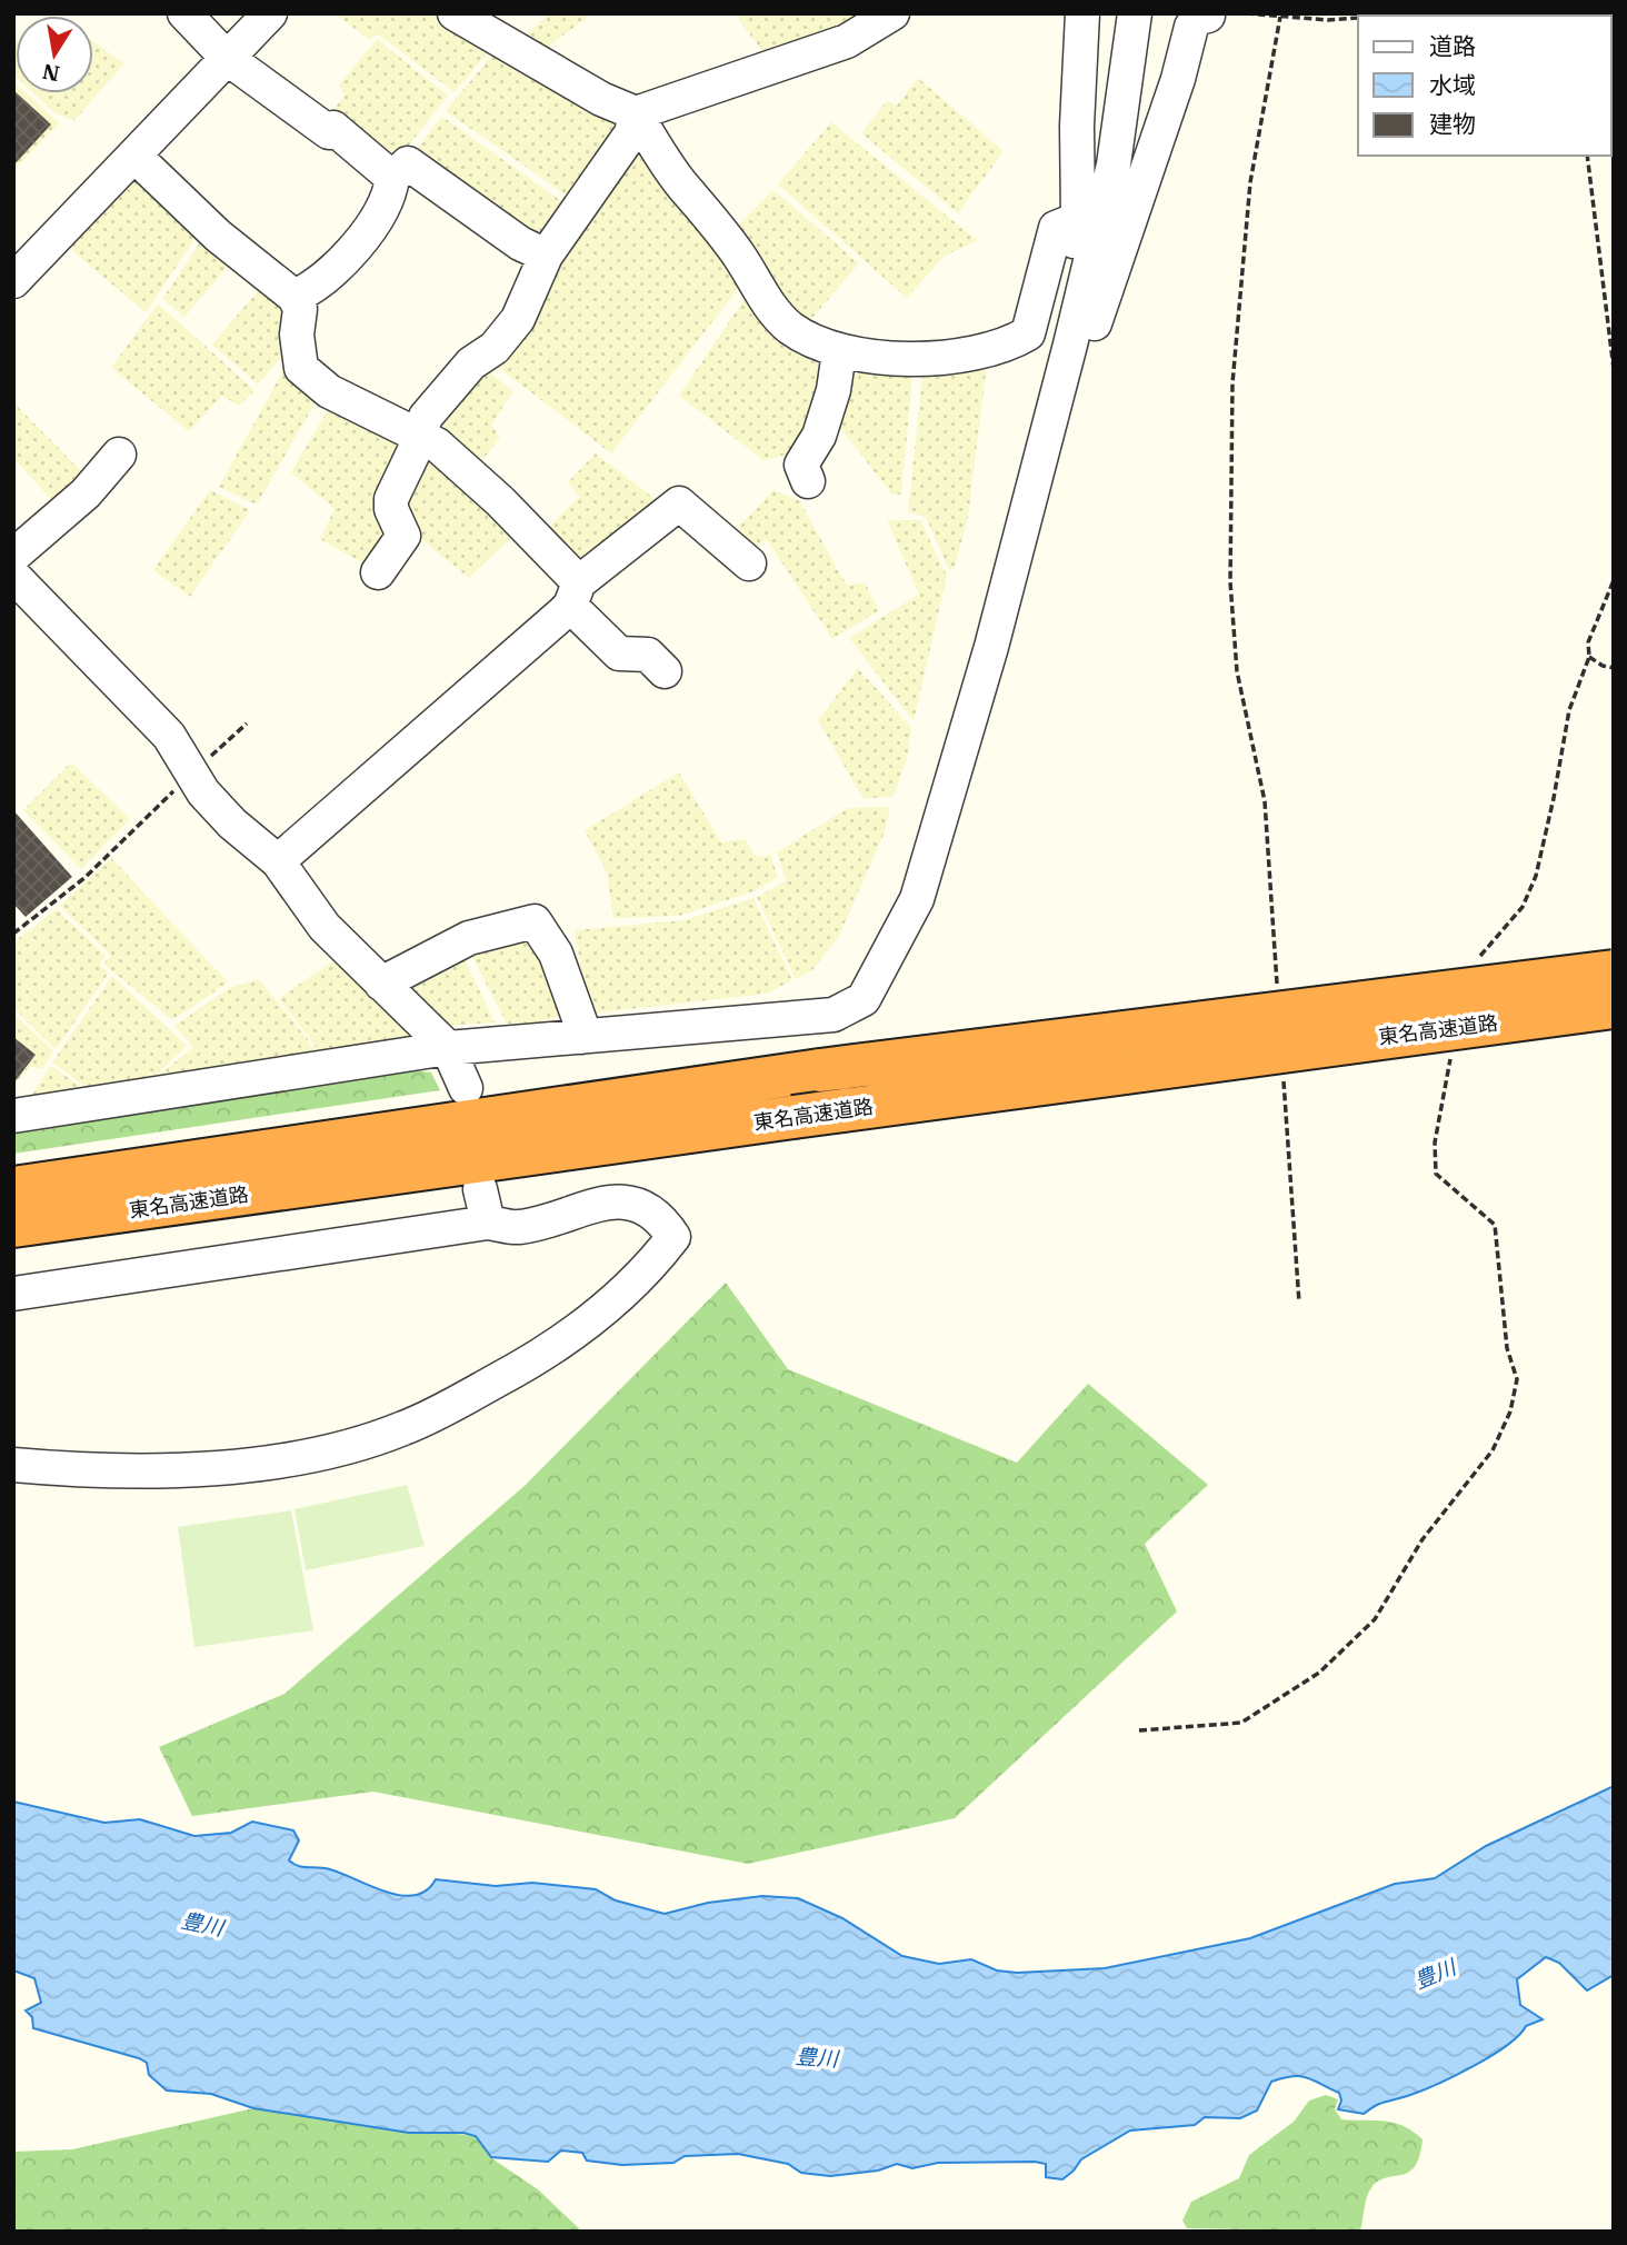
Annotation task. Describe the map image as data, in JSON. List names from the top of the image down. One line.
{"streets":{"highway":["東名高速道路"]},"water":["豊川"],"legend":["道路","水域","建物"],"north":"bottom"}
